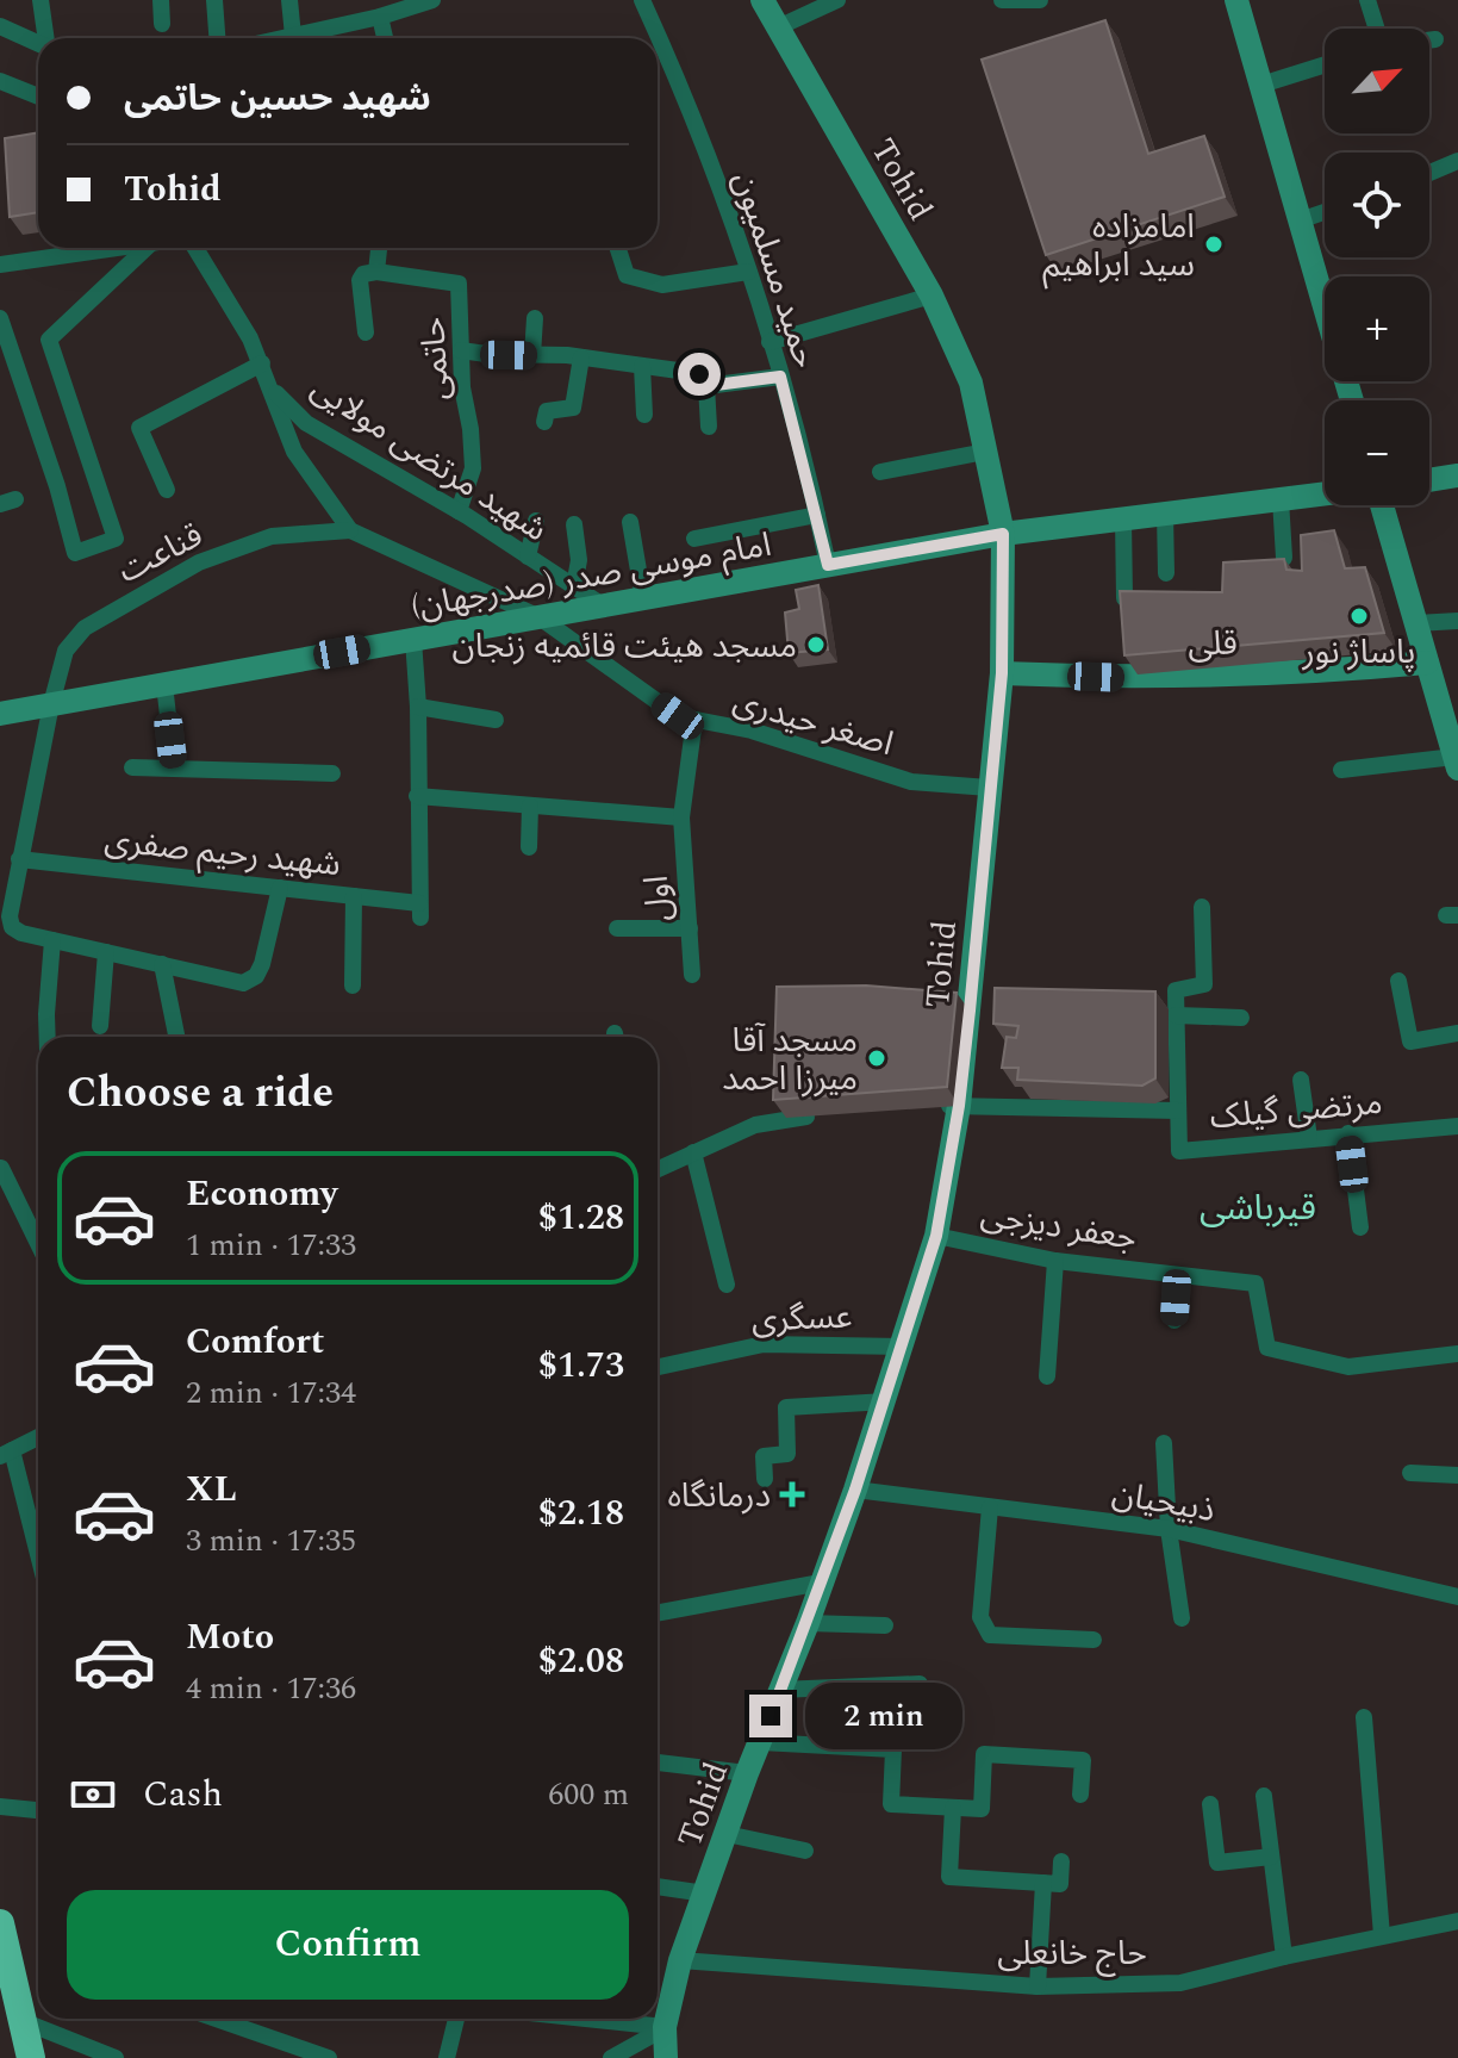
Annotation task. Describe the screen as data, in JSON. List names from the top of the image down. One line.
{"streets":{"main road":["Tohid","(صدرجهان) امام موسی صدر","قلی"],"street":["حمید مسلمیون","حاتمی","شهید مرتضی مولایی","قناعت","اصغر حیدری","شهید رحیم صفری","اول","مرتضی گیلک","جعفر دیزجی","عسگری","ذبیحیان","حاج خانعلی"]},"crossings":[["Tohid","(صدرجهان) امام موسی صدر"],["Tohid","قلی"],["Tohid","اصغر حیدری"],["Tohid","جعفر دیزجی"],["Tohid","عسگری"],["Tohid","ذبیحیان"],["Tohid","حاج خانعلی"],["حمید مسلمیون","(صدرجهان) امام موسی صدر"],["حاتمی","شهید مرتضی مولایی"],["شهید مرتضی مولایی","(صدرجهان) امام موسی صدر"],["قناعت","(صدرجهان) امام موسی صدر"],["قناعت","اصغر حیدری"],["قناعت","شهید رحیم صفری"],["(صدرجهان) امام موسی صدر","اصغر حیدری"],["اصغر حیدری","اول"]],"districts":["قیرباشی"],"places":{"other":["امامزاده سید ابراهیم","پاساژ نور","مسجد هیئت قائمیه زنجان","مسجد آقا میرزا احمد"],"health":["درمانگاه"]},"north":"top right","page":{"map_buttons":["+","−"],"banner":["شهید حسین حاتمی","Tohid"],"heading":"Choose a ride","list":[{"name":"Economy","note":"1 min · 17:33","value":"$1.28"},{"name":"Comfort","note":"2 min · 17:34","value":"$1.73"},{"name":"XL","note":"3 min · 17:35","value":"$2.18"},{"name":"Moto","note":"4 min · 17:36","value":"$2.08"}],"bubble":"2 min","pay":["Cash","600 m"],"buttons":"Confirm"}}
